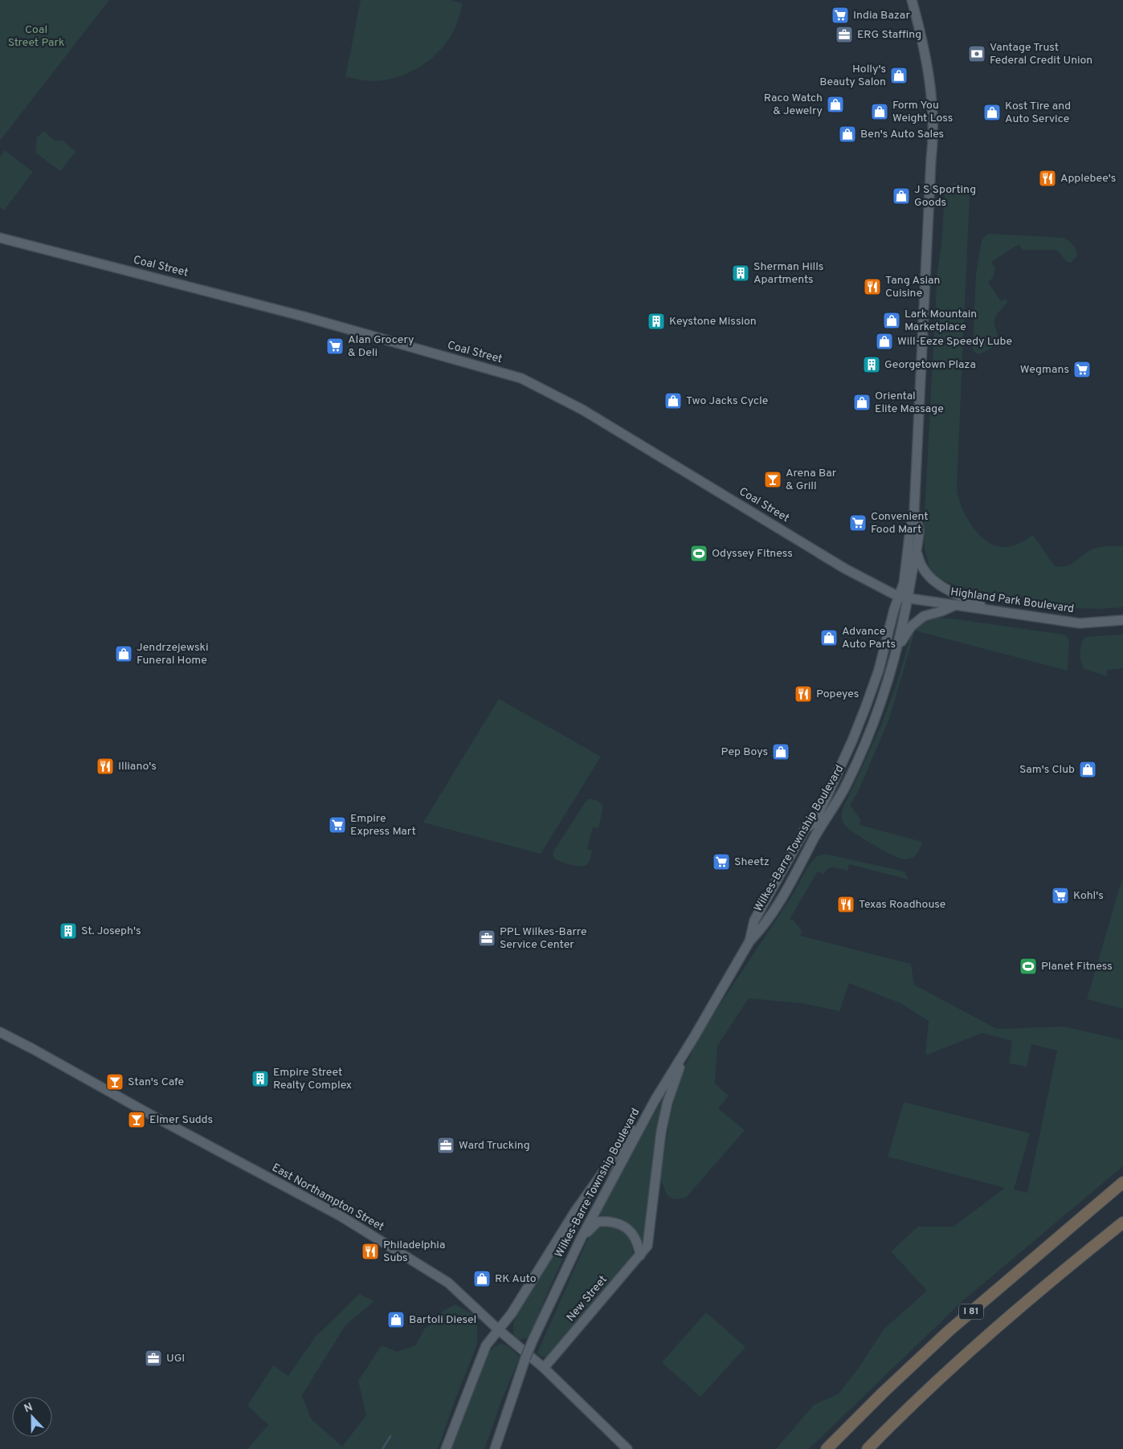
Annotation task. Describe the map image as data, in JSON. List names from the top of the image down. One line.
{"streets":{"highway":["I 81"],"main road":["Coal Street","Highland Park Boulevard","Wilkes-Barre Township Boulevard","East Northampton Street","New Street"]},"crossings":[["Coal Street","Highland Park Boulevard"],["Coal Street","Wilkes-Barre Township Boulevard"],["Highland Park Boulevard","Wilkes-Barre Township Boulevard"],["Wilkes-Barre Township Boulevard","New Street"],["East Northampton Street","New Street"]],"parks":["Coal Street Park"],"places":{"supermarket":["India Bazar","Alan Grocery & Deli","Wegmans","Convenient Food Mart","Empire Express Mart","Sheetz","Kohl's"],"office":["ERG Staffing","PPL Wilkes-Barre Service Center","Ward Trucking","UGI"],"bank":["Vantage Trust Federal Credit Union"],"shop":["Holly's Beauty Salon","Raco Watch & Jewelry","Form You Weight Loss","Kost Tire and Auto Service","Ben's Auto Sales","J S Sporting Goods","Lark Mountain Marketplace","Will-Eeze Speedy Lube","Two Jacks Cycle","Oriental Elite Massage","Advance Auto Parts","Jendrzejewski Funeral Home","Pep Boys","Sam's Club","RK Auto","Bartoli Diesel"],"restaurant":["Applebee's","Tang Asian Cuisine","Popeyes","Illiano's","Texas Roadhouse","Philadelphia Subs"],"building":["Sherman Hills Apartments","Keystone Mission","Georgetown Plaza","St. Joseph's","Empire Street Realty Complex"],"bar":["Arena Bar & Grill","Stan's Cafe","Elmer Sudds"],"sports":["Odyssey Fitness","Planet Fitness"]},"north":"top"}
